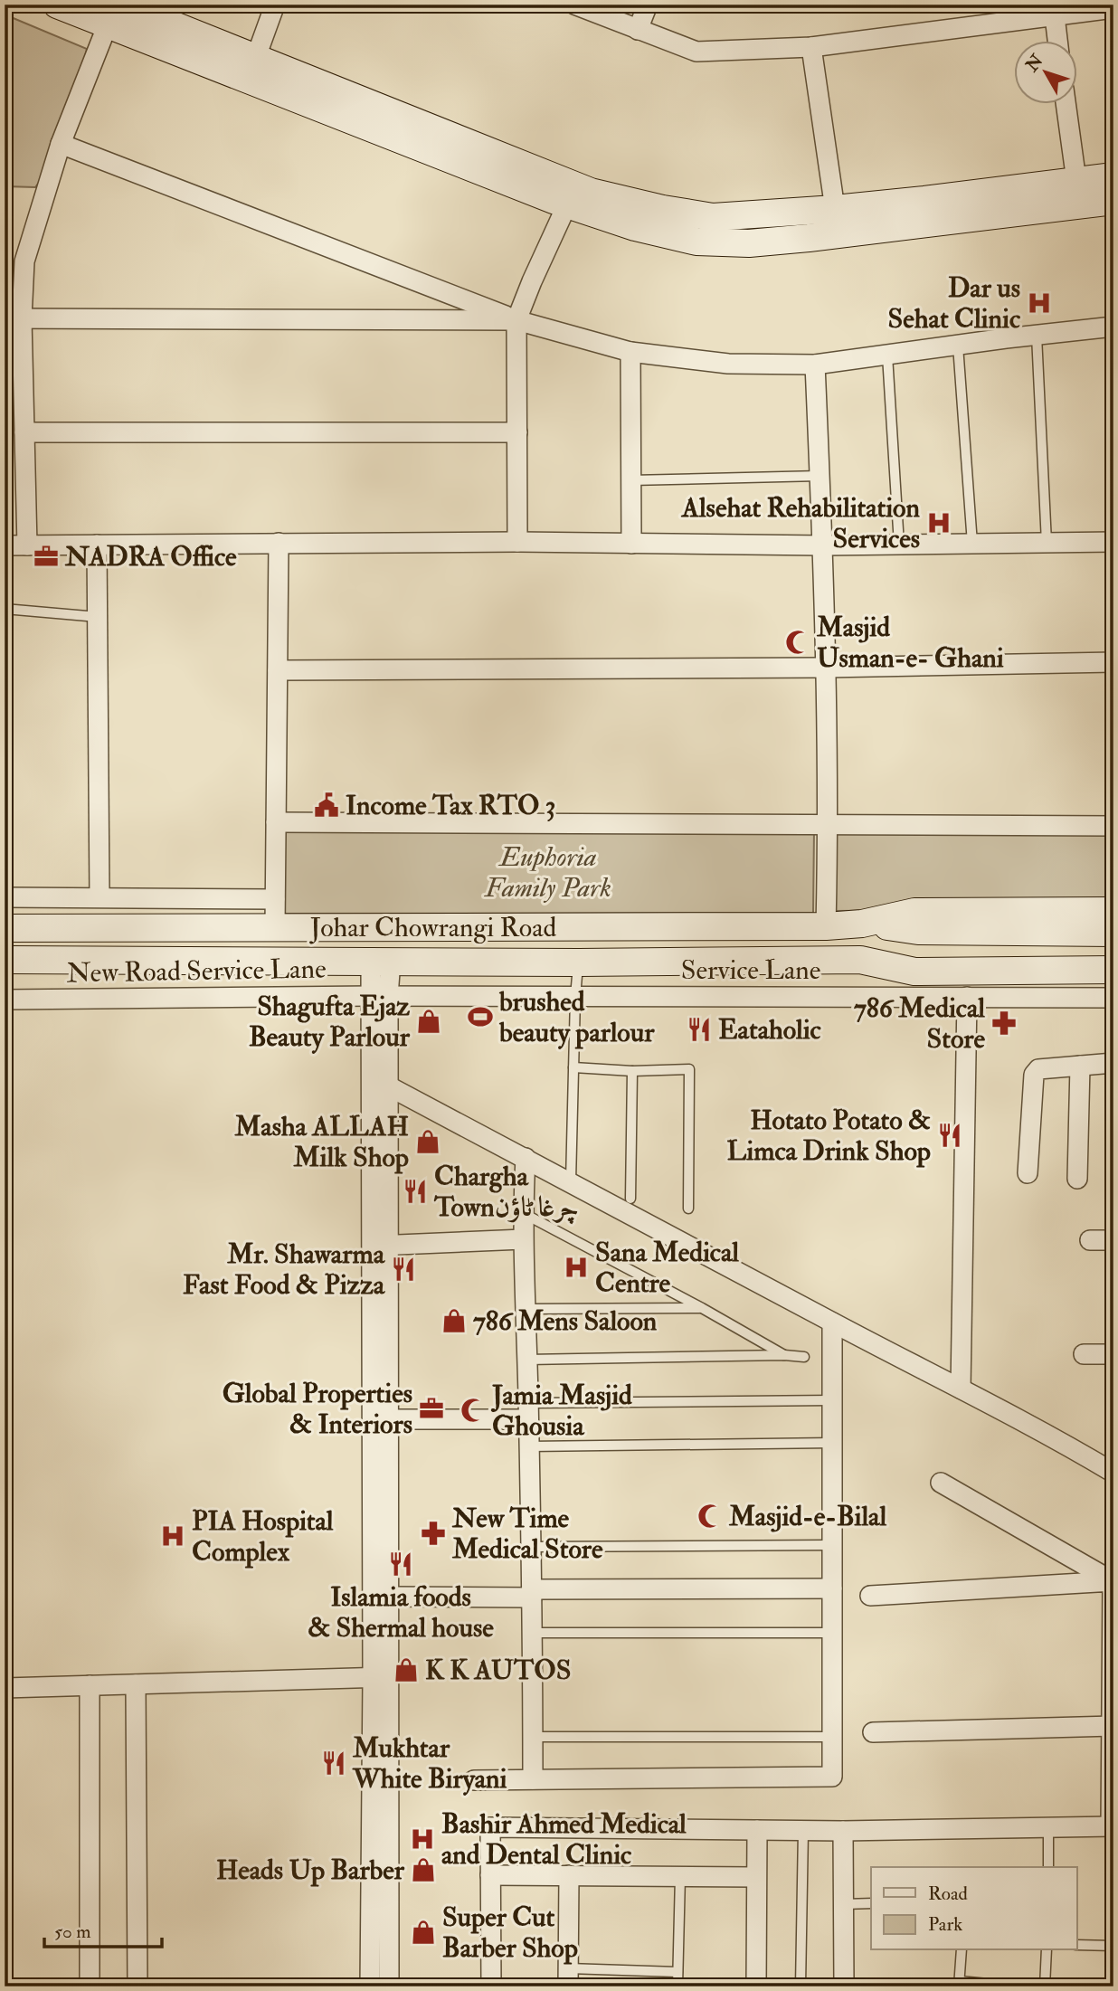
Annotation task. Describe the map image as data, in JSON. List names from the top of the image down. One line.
{"streets":{"main road":["Johar Chowrangi Road"],"street":["Service Lane","New Road Service Lane"]},"crossings":[["Service Lane","New Road Service Lane"]],"parks":["Euphoria Family Park"],"places":{"hospital":["Dar us Sehat Clinic","Alsehat Rehabilitation Services","Sana Medical Centre","PIA Hospital Complex","Bashir Ahmed Medical and Dental Clinic"],"office":["NADRA Office","Global Properties & Interiors"],"mosque":["Masjid Usman-e- Ghani","Jamia Masjid Ghousia","Masjid-e-Bilal"],"public building":["Income Tax RTO 3"],"sports":["brushed beauty parlour"],"shop":["Shagufta Ejaz Beauty Parlour","Masha ALLAH Milk Shop","786 Mens Saloon","K K AUTOS","Heads Up Barber","Super Cut Barber Shop"],"pharmacy":["786 Medical Store","New Time Medical Store"],"restaurant":["Eataholic","Hotato Potato & Limca Drink Shop","Chargha Townچرغا ٹاؤن","Mr. Shawarma Fast Food & Pizza","Islamia foods & Shermal house","Mukhtar White Biryani"]},"legend":["Road","Park"],"scale_bar":"50 m","north":"top left"}
